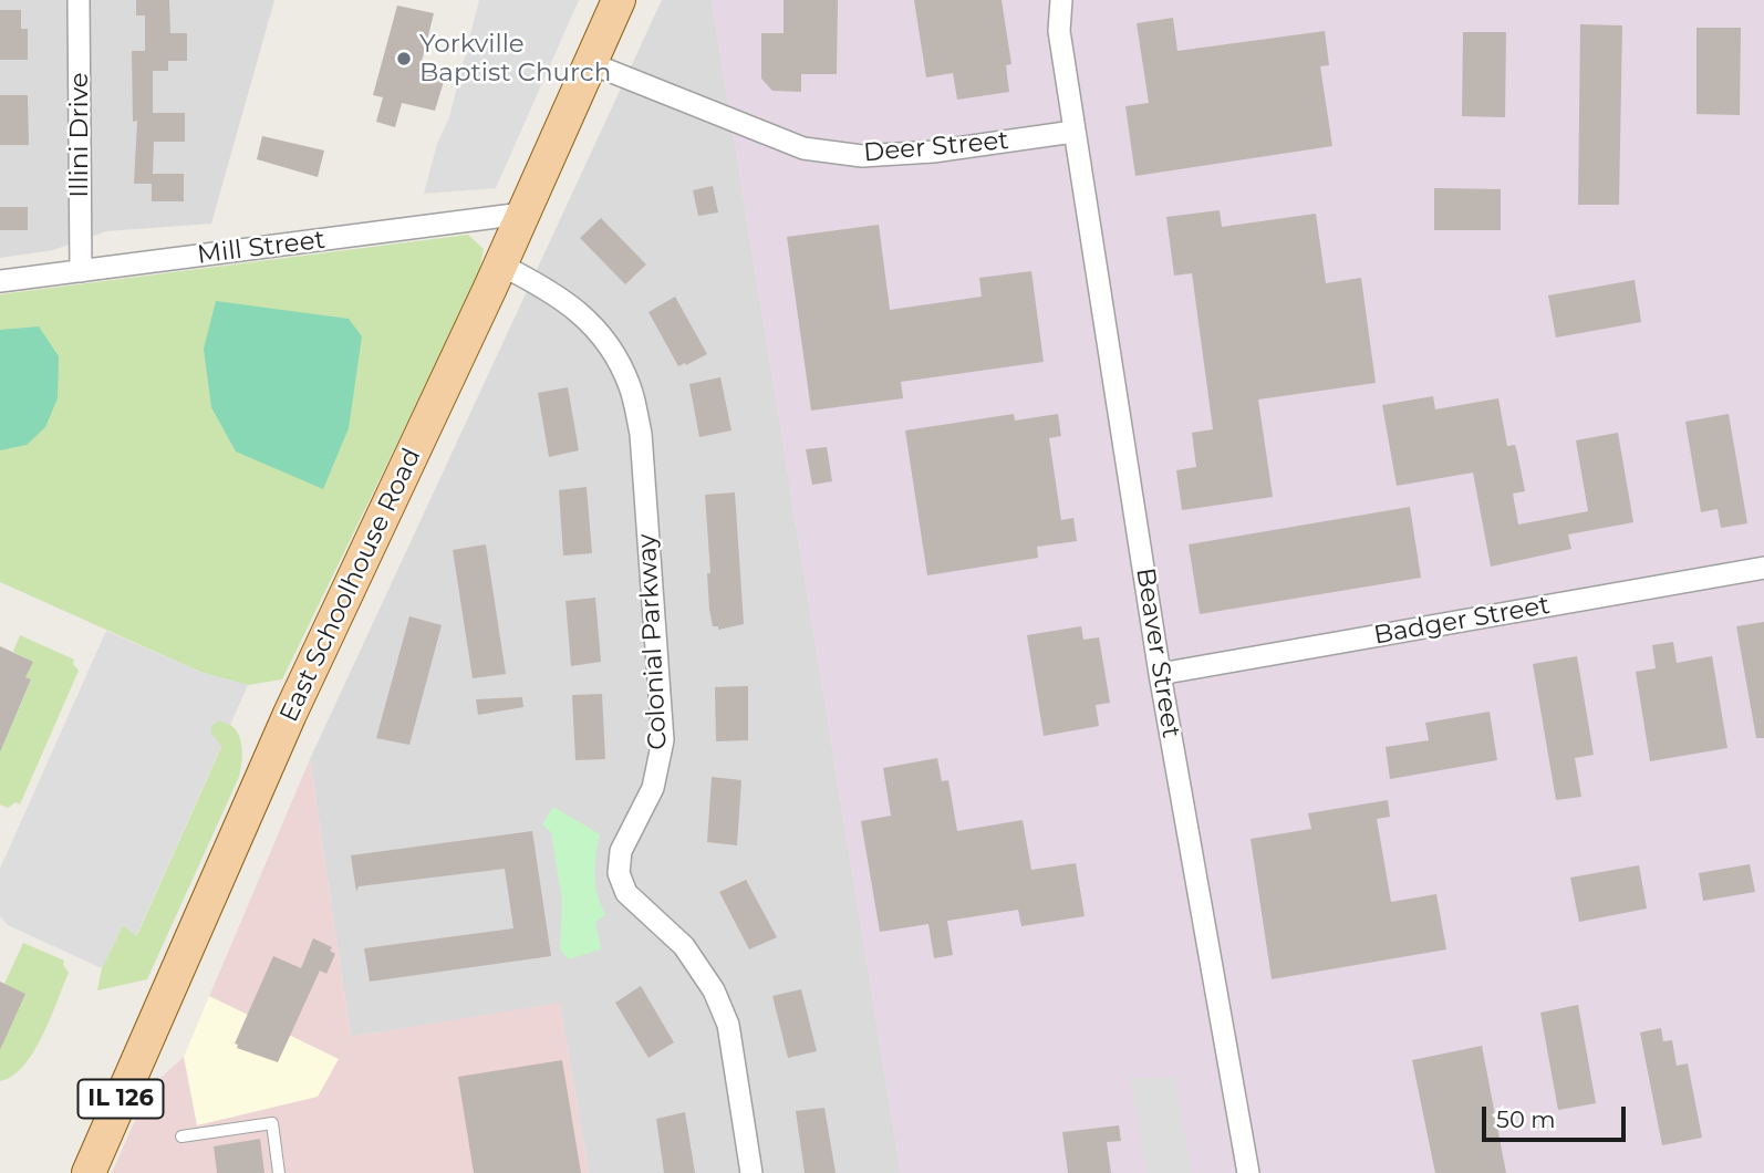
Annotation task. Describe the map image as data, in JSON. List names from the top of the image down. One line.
{"streets":{"main road":["East Schoolhouse Road","IL 126"],"street":["Illini Drive","Deer Street","Mill Street","Badger Street","Colonial Parkway","Beaver Street"]},"crossings":[["Illini Drive","Mill Street"],["Deer Street","East Schoolhouse Road"],["Deer Street","Beaver Street"],["Mill Street","East Schoolhouse Road"],["East Schoolhouse Road","Colonial Parkway"],["Badger Street","Beaver Street"]],"places":["Yorkville Baptist Church"],"scale_bar":"50 m"}
